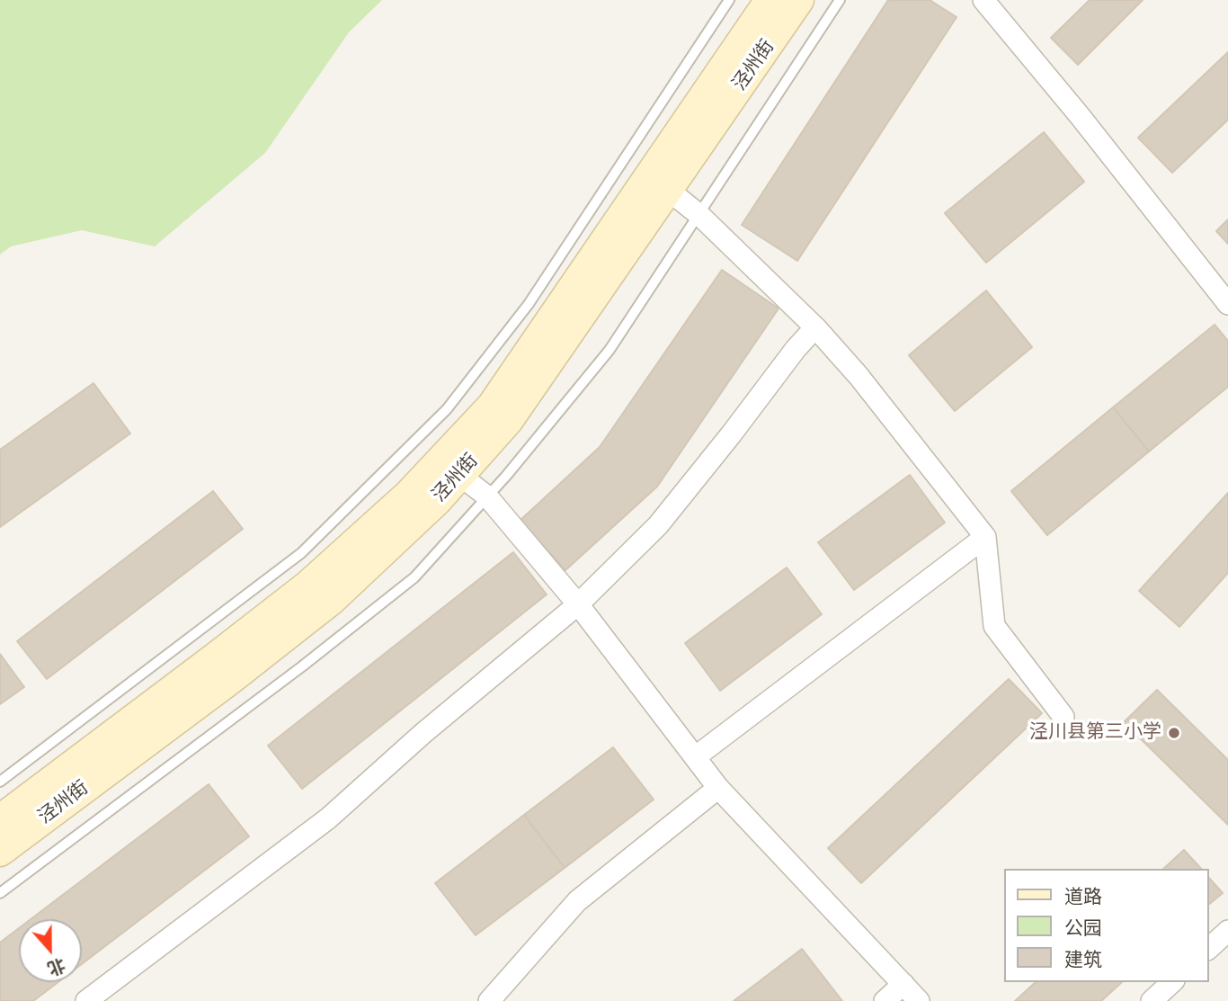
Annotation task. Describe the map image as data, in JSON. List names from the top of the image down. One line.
{"streets":{"main road":["泾州街"]},"places":["泾川县第三小学"],"legend":["道路","公园","建筑"],"north":"bottom"}
